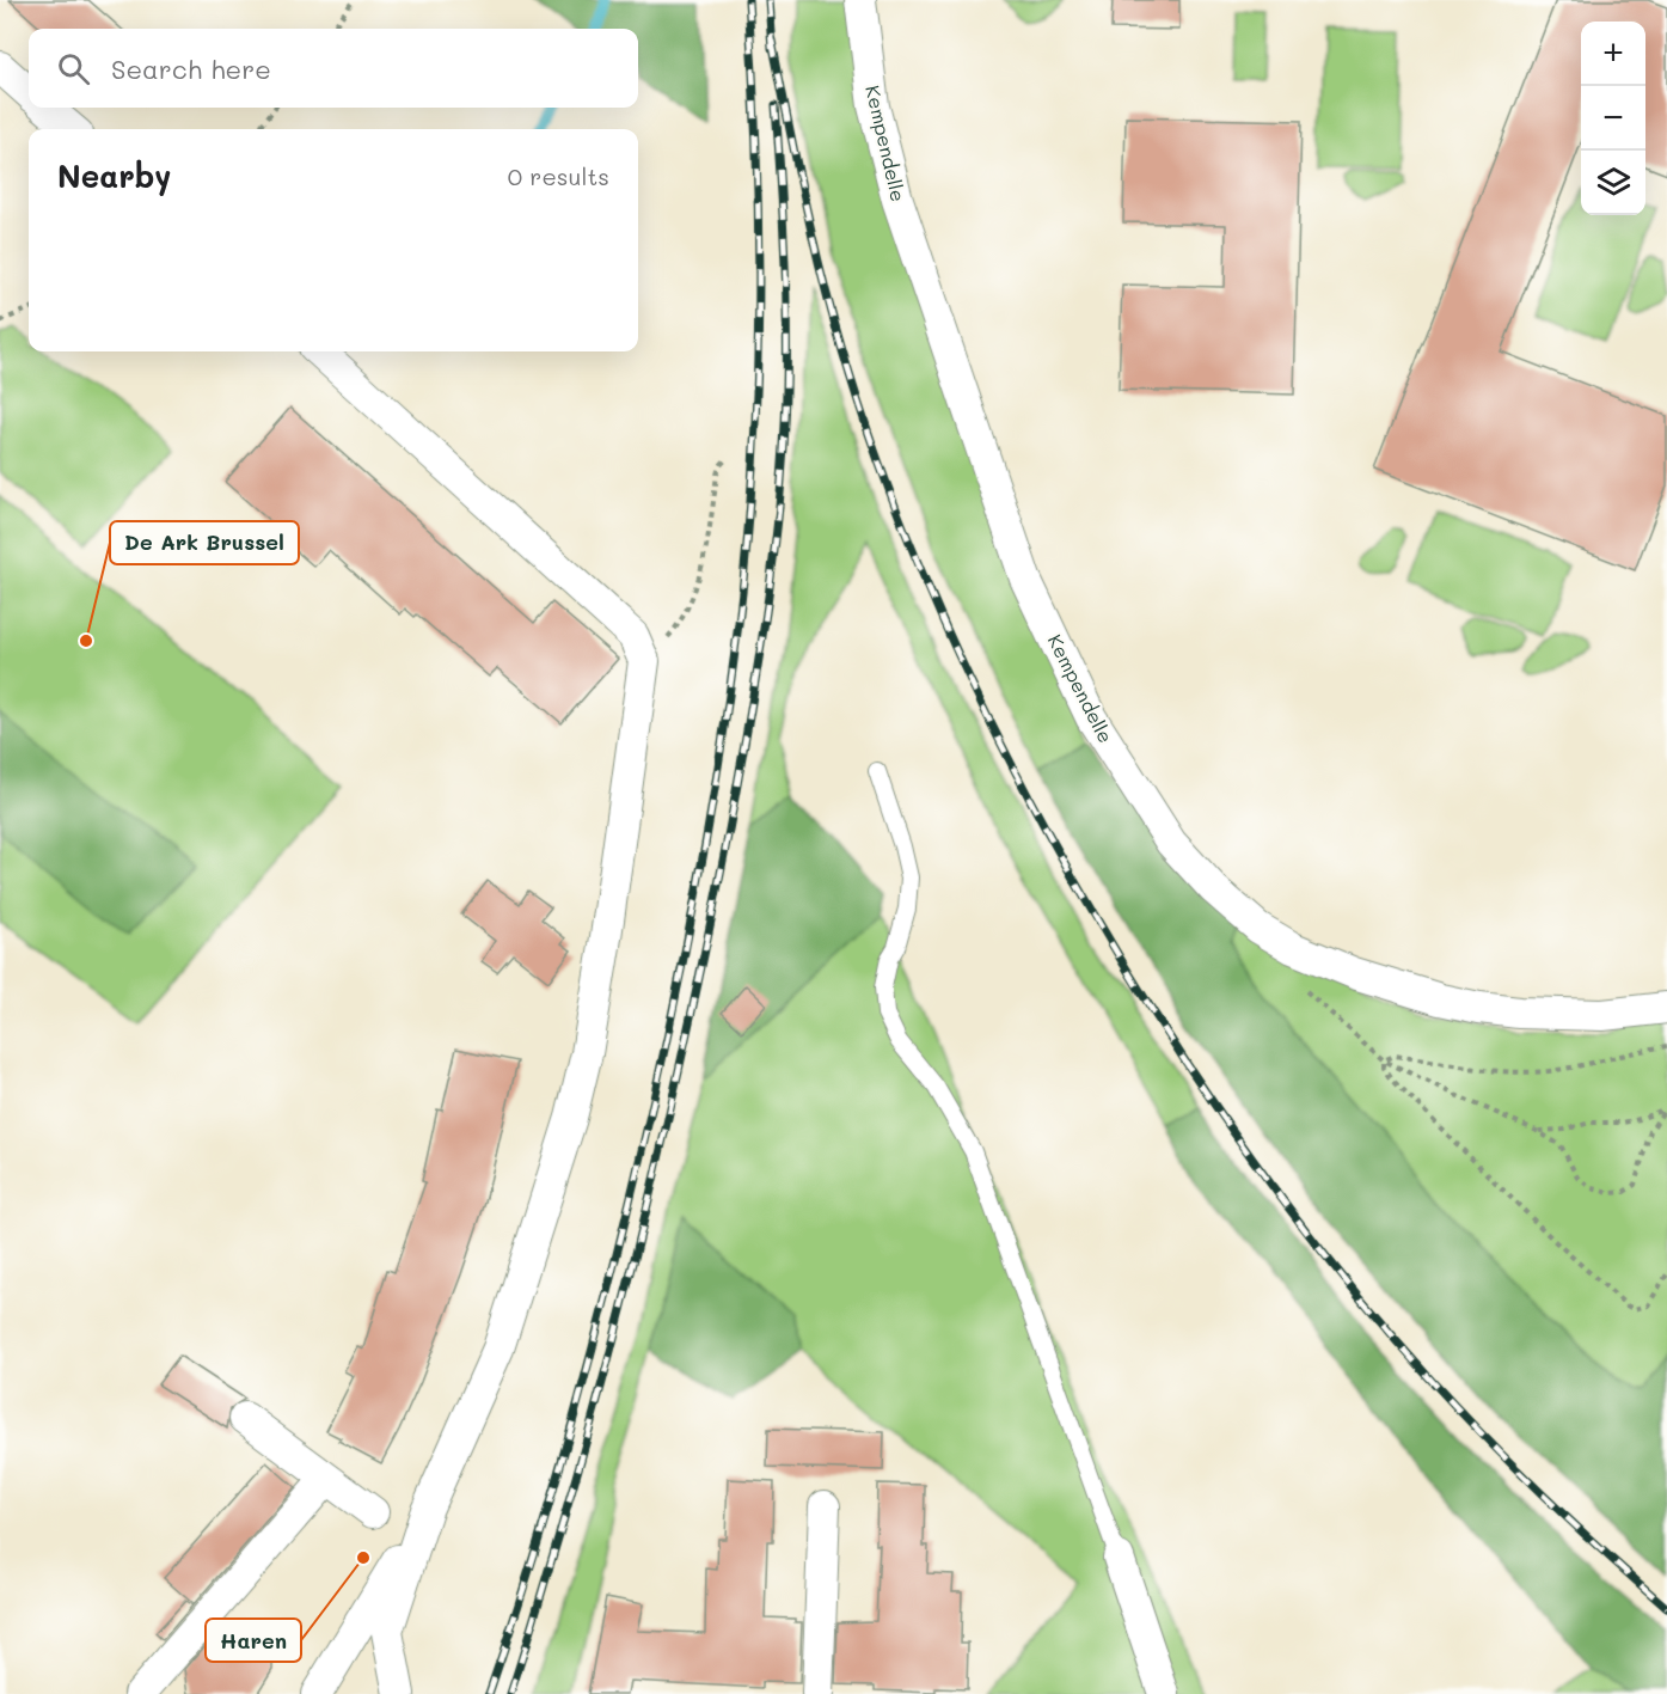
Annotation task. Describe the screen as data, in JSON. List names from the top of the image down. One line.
{"streets":{"street":["Kempendelle"]},"places":["De Ark Brussel","Haren"],"page":{"map_buttons":["+","−"],"search":"Search here","heading":["Nearby","0 results"]}}
